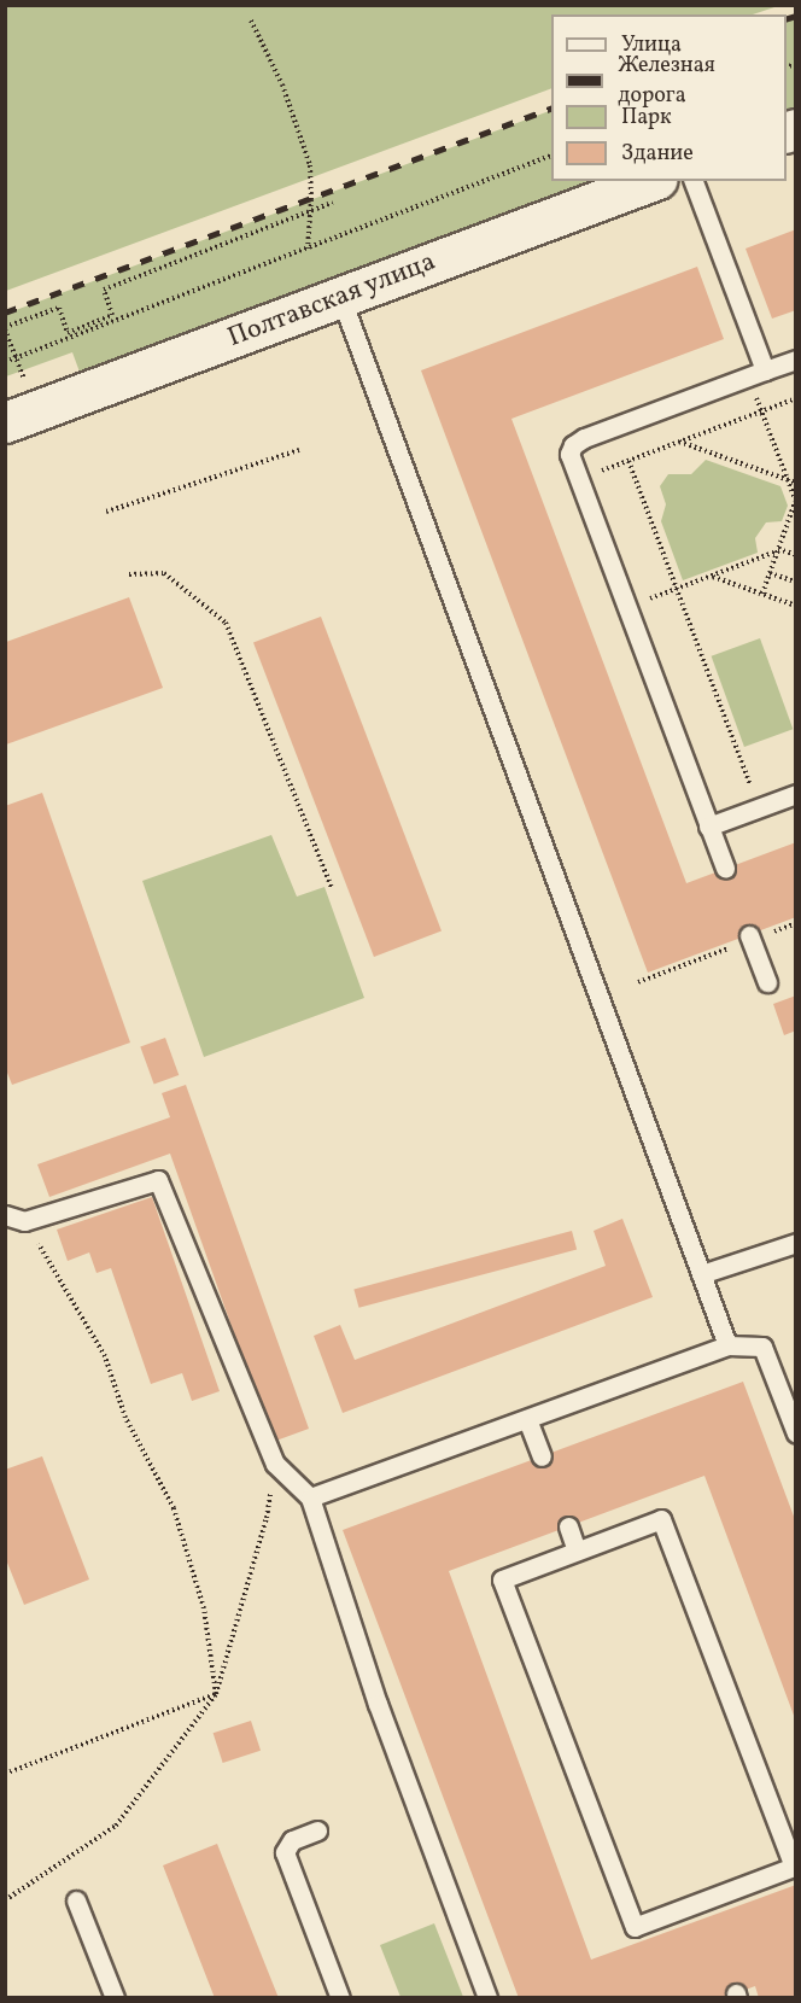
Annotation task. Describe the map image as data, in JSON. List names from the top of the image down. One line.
{"streets":{"street":["Полтавская улица"]},"legend":["Улица","Железная дорога","Парк","Здание"]}
